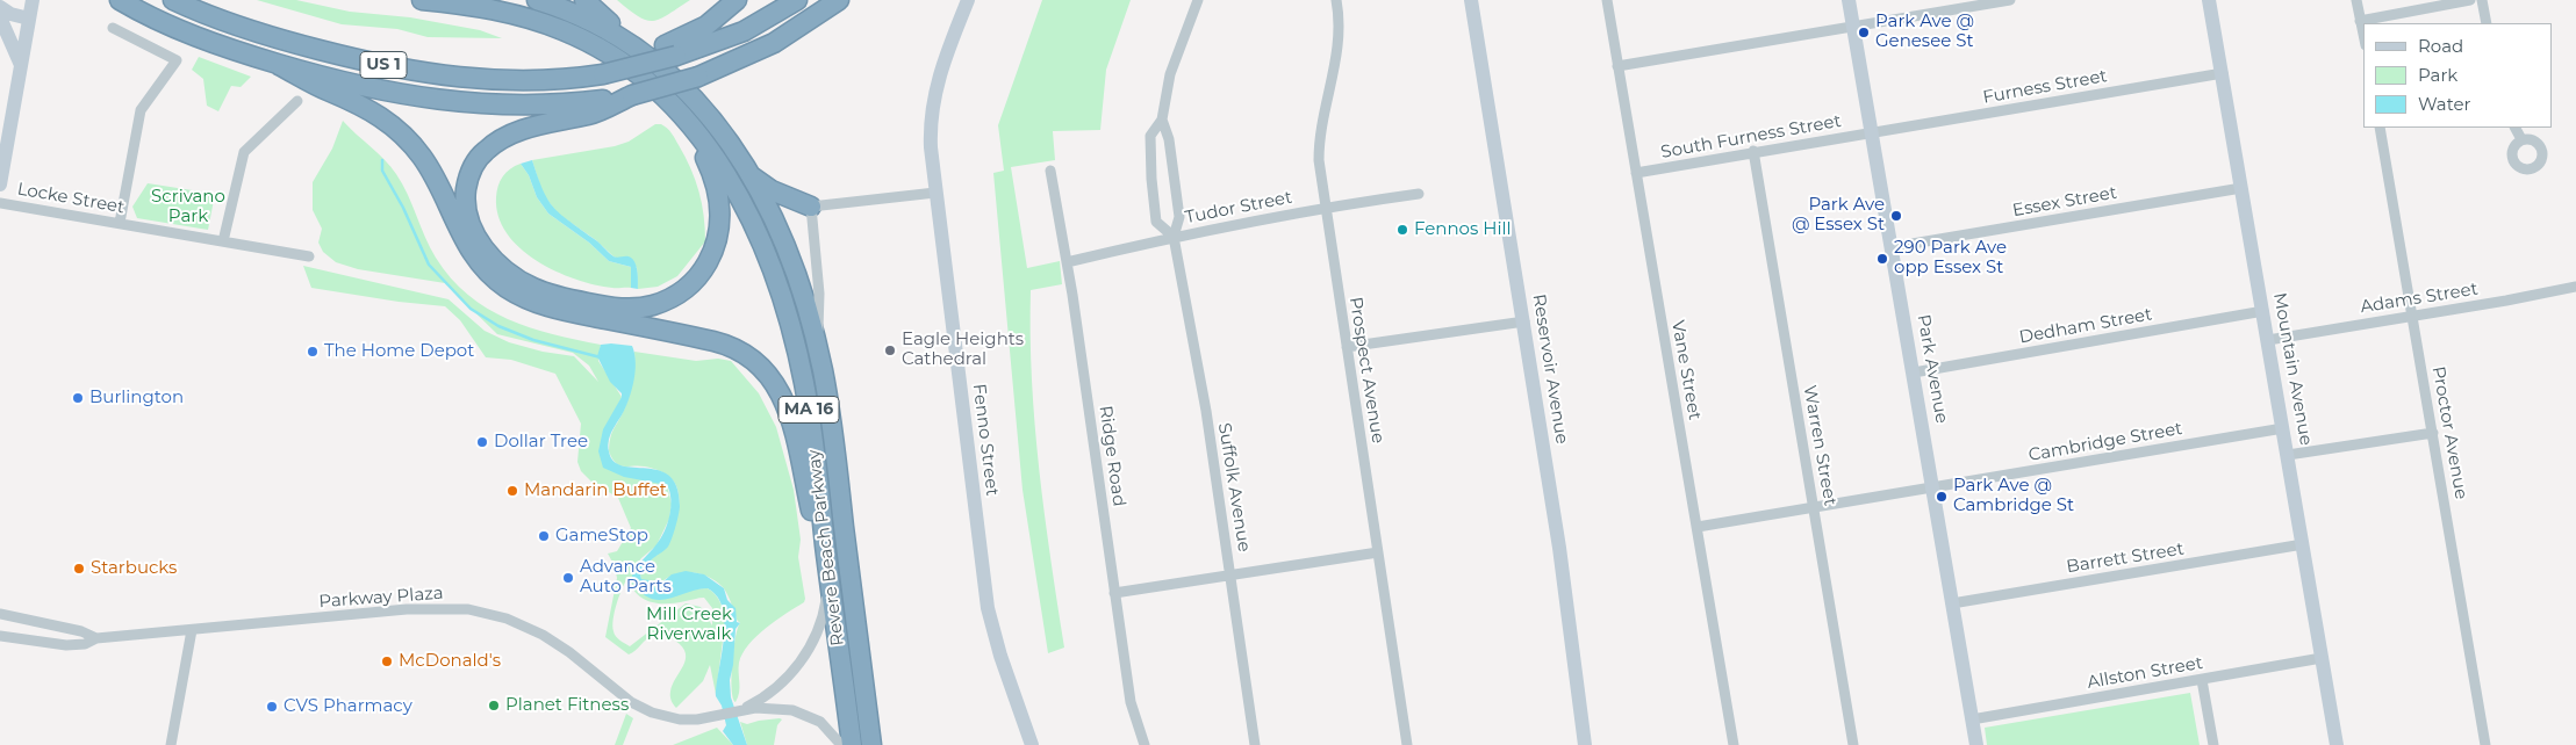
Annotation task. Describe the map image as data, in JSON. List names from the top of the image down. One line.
{"streets":{"highway":["US 1","MA 16","Revere Beach Parkway"],"street":["Furness Street","South Furness Street","Locke Street","Essex Street","Tudor Street","Adams Street","Dedham Street","Reservoir Avenue","Park Avenue","Mountain Avenue","Prospect Avenue","Vane Street","Proctor Avenue","Fenno Street","Cambridge Street","Warren Street","Ridge Road","Suffolk Avenue","Barrett Street","Parkway Plaza","Allston Street"]},"crossings":[["Furness Street","South Furness Street"],["Furness Street","Park Avenue"],["Furness Street","Mountain Avenue"],["South Furness Street","Park Avenue"],["South Furness Street","Vane Street"],["South Furness Street","Warren Street"],["Essex Street","Park Avenue"],["Essex Street","Mountain Avenue"],["Tudor Street","Prospect Avenue"],["Tudor Street","Ridge Road"],["Tudor Street","Suffolk Avenue"],["Adams Street","Mountain Avenue"],["Adams Street","Proctor Avenue"],["Dedham Street","Park Avenue"],["Dedham Street","Mountain Avenue"],["Park Avenue","Cambridge Street"],["Park Avenue","Barrett Street"],["Park Avenue","Allston Street"],["Mountain Avenue","Cambridge Street"],["Mountain Avenue","Barrett Street"],["Mountain Avenue","Allston Street"],["Vane Street","Cambridge Street"],["Cambridge Street","Warren Street"]],"parks":["Scrivano Park","Mill Creek Riverwalk"],"places":["Park Ave @ Genesee St","Park Ave @ Essex St","Fennos Hill","290 Park Ave opp Essex St","Eagle Heights Cathedral","The Home Depot","Burlington","Dollar Tree","Mandarin Buffet","Park Ave @ Cambridge St","GameStop","Starbucks","Advance Auto Parts","McDonald's","Planet Fitness","CVS Pharmacy"],"legend":["Road","Park","Water"]}
